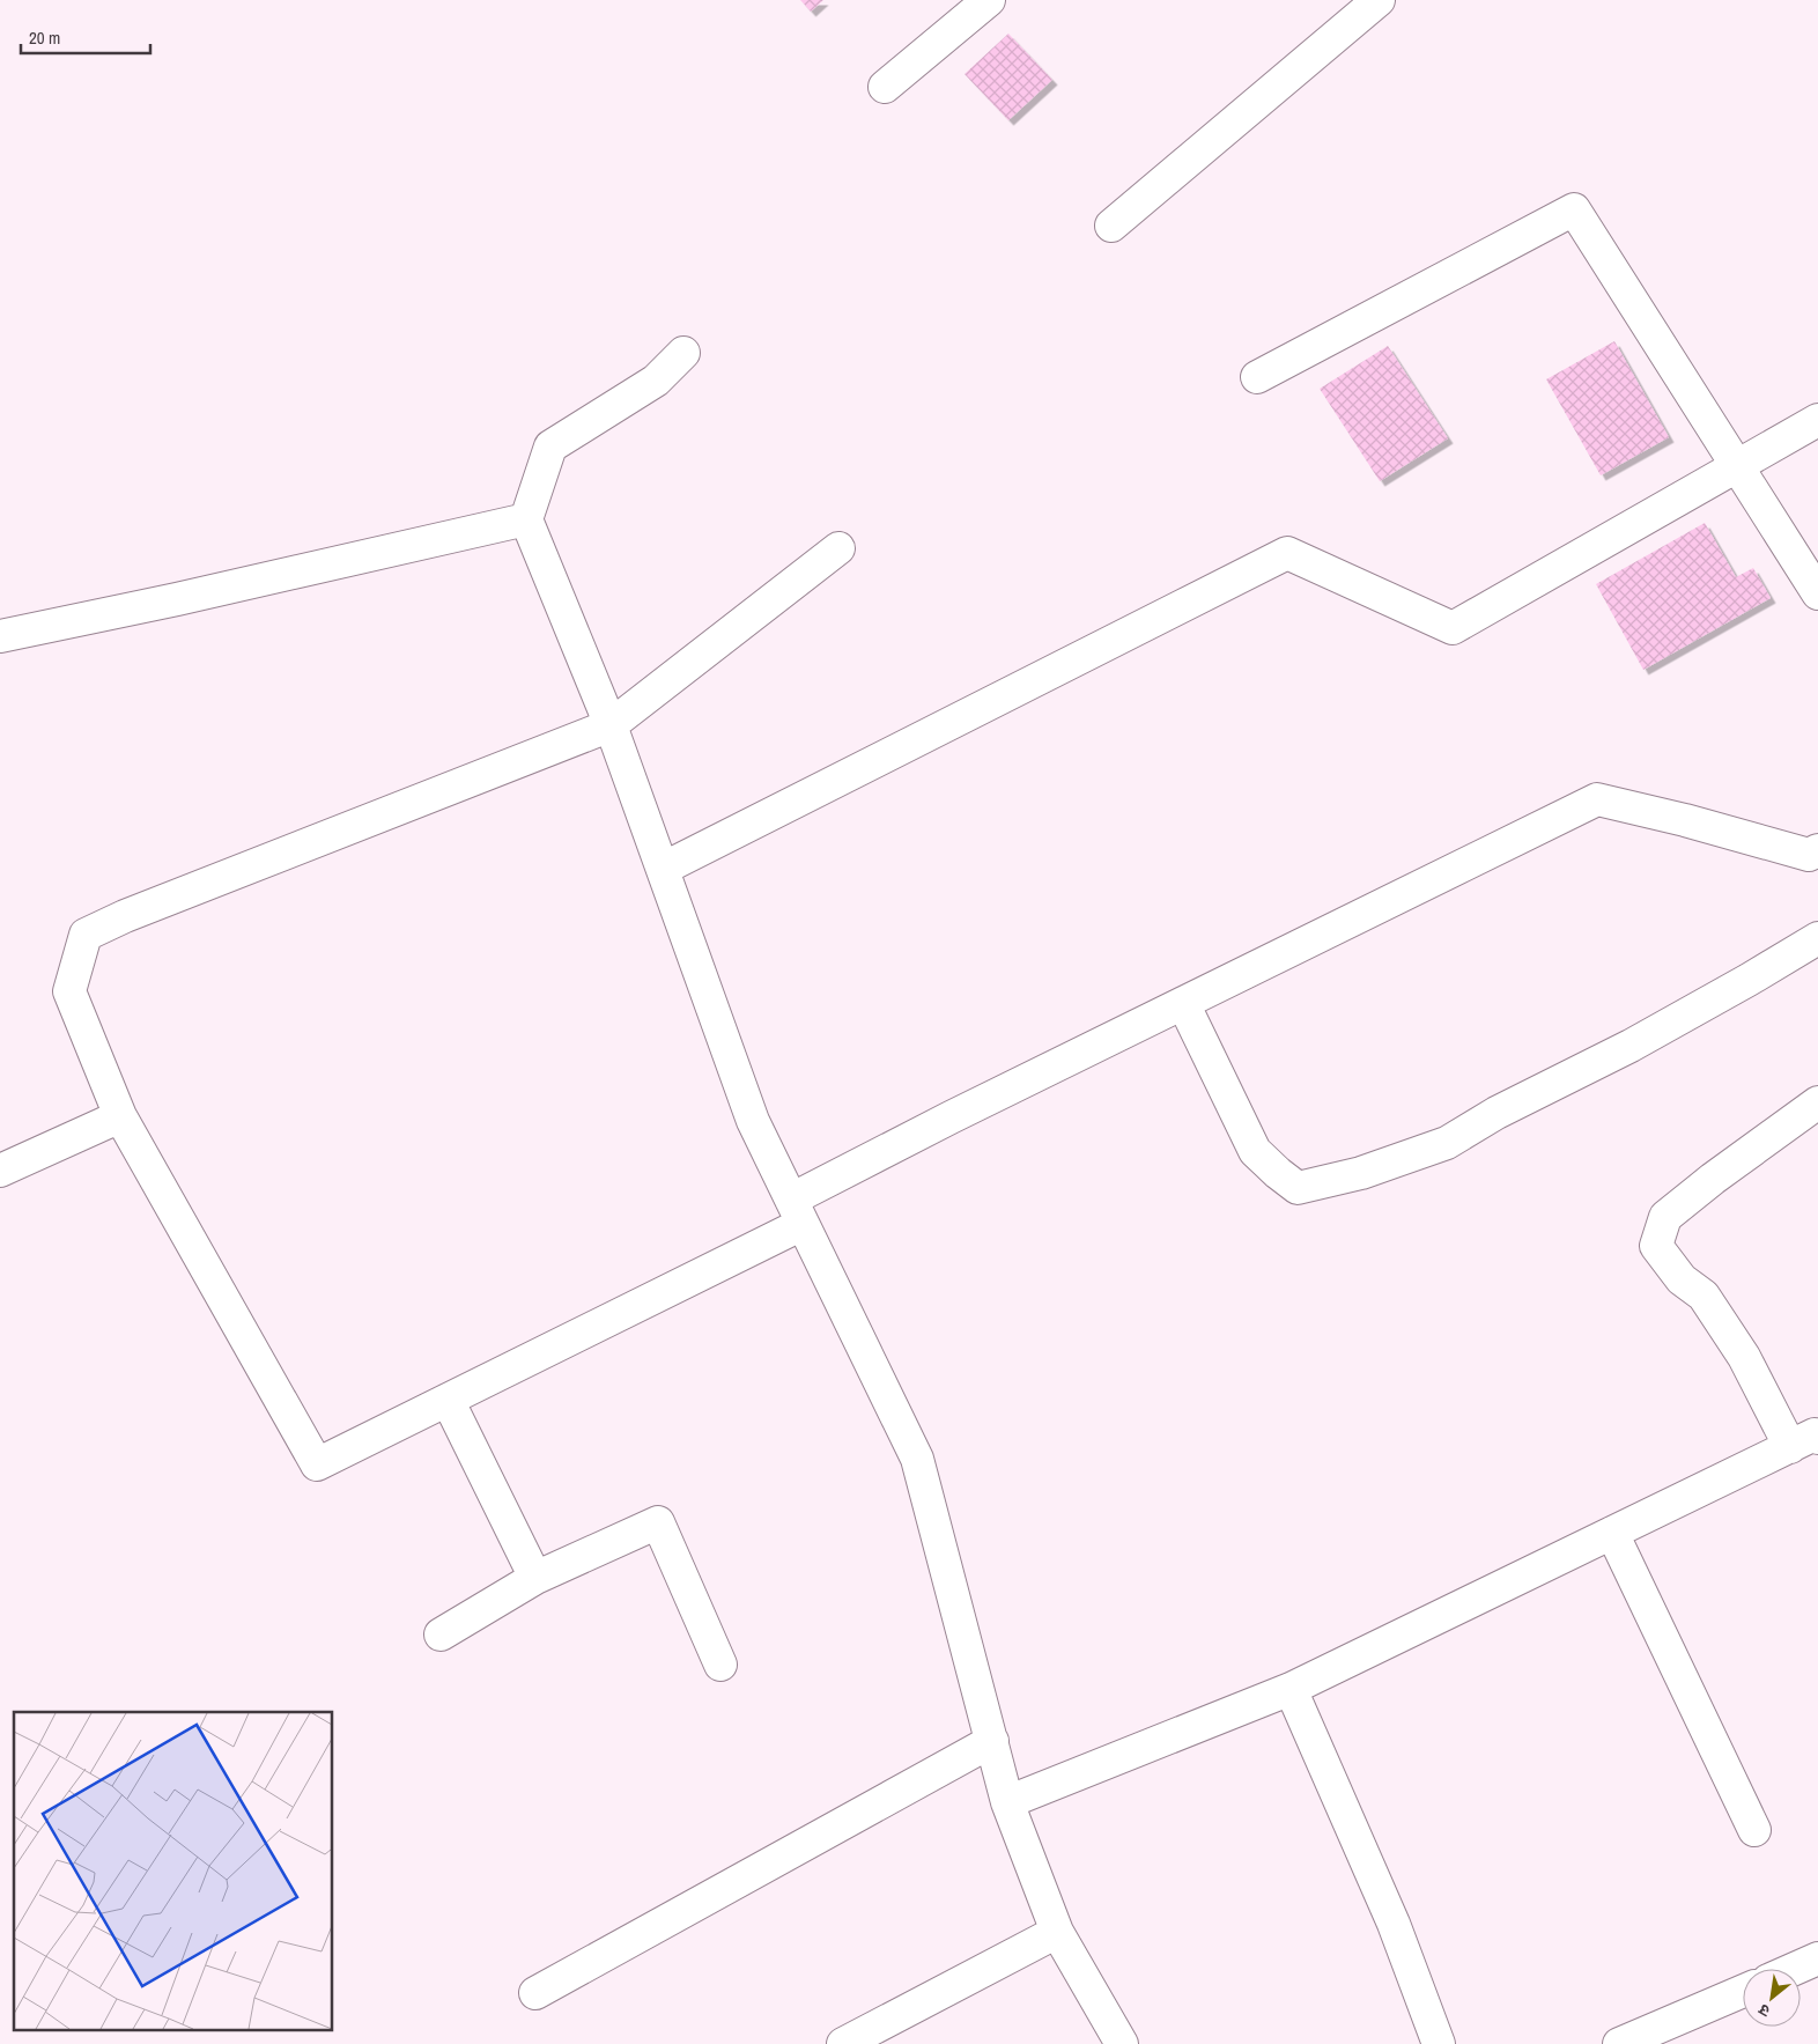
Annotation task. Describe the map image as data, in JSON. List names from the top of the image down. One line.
{"scale_bar":"20 m","north":"bottom left"}
